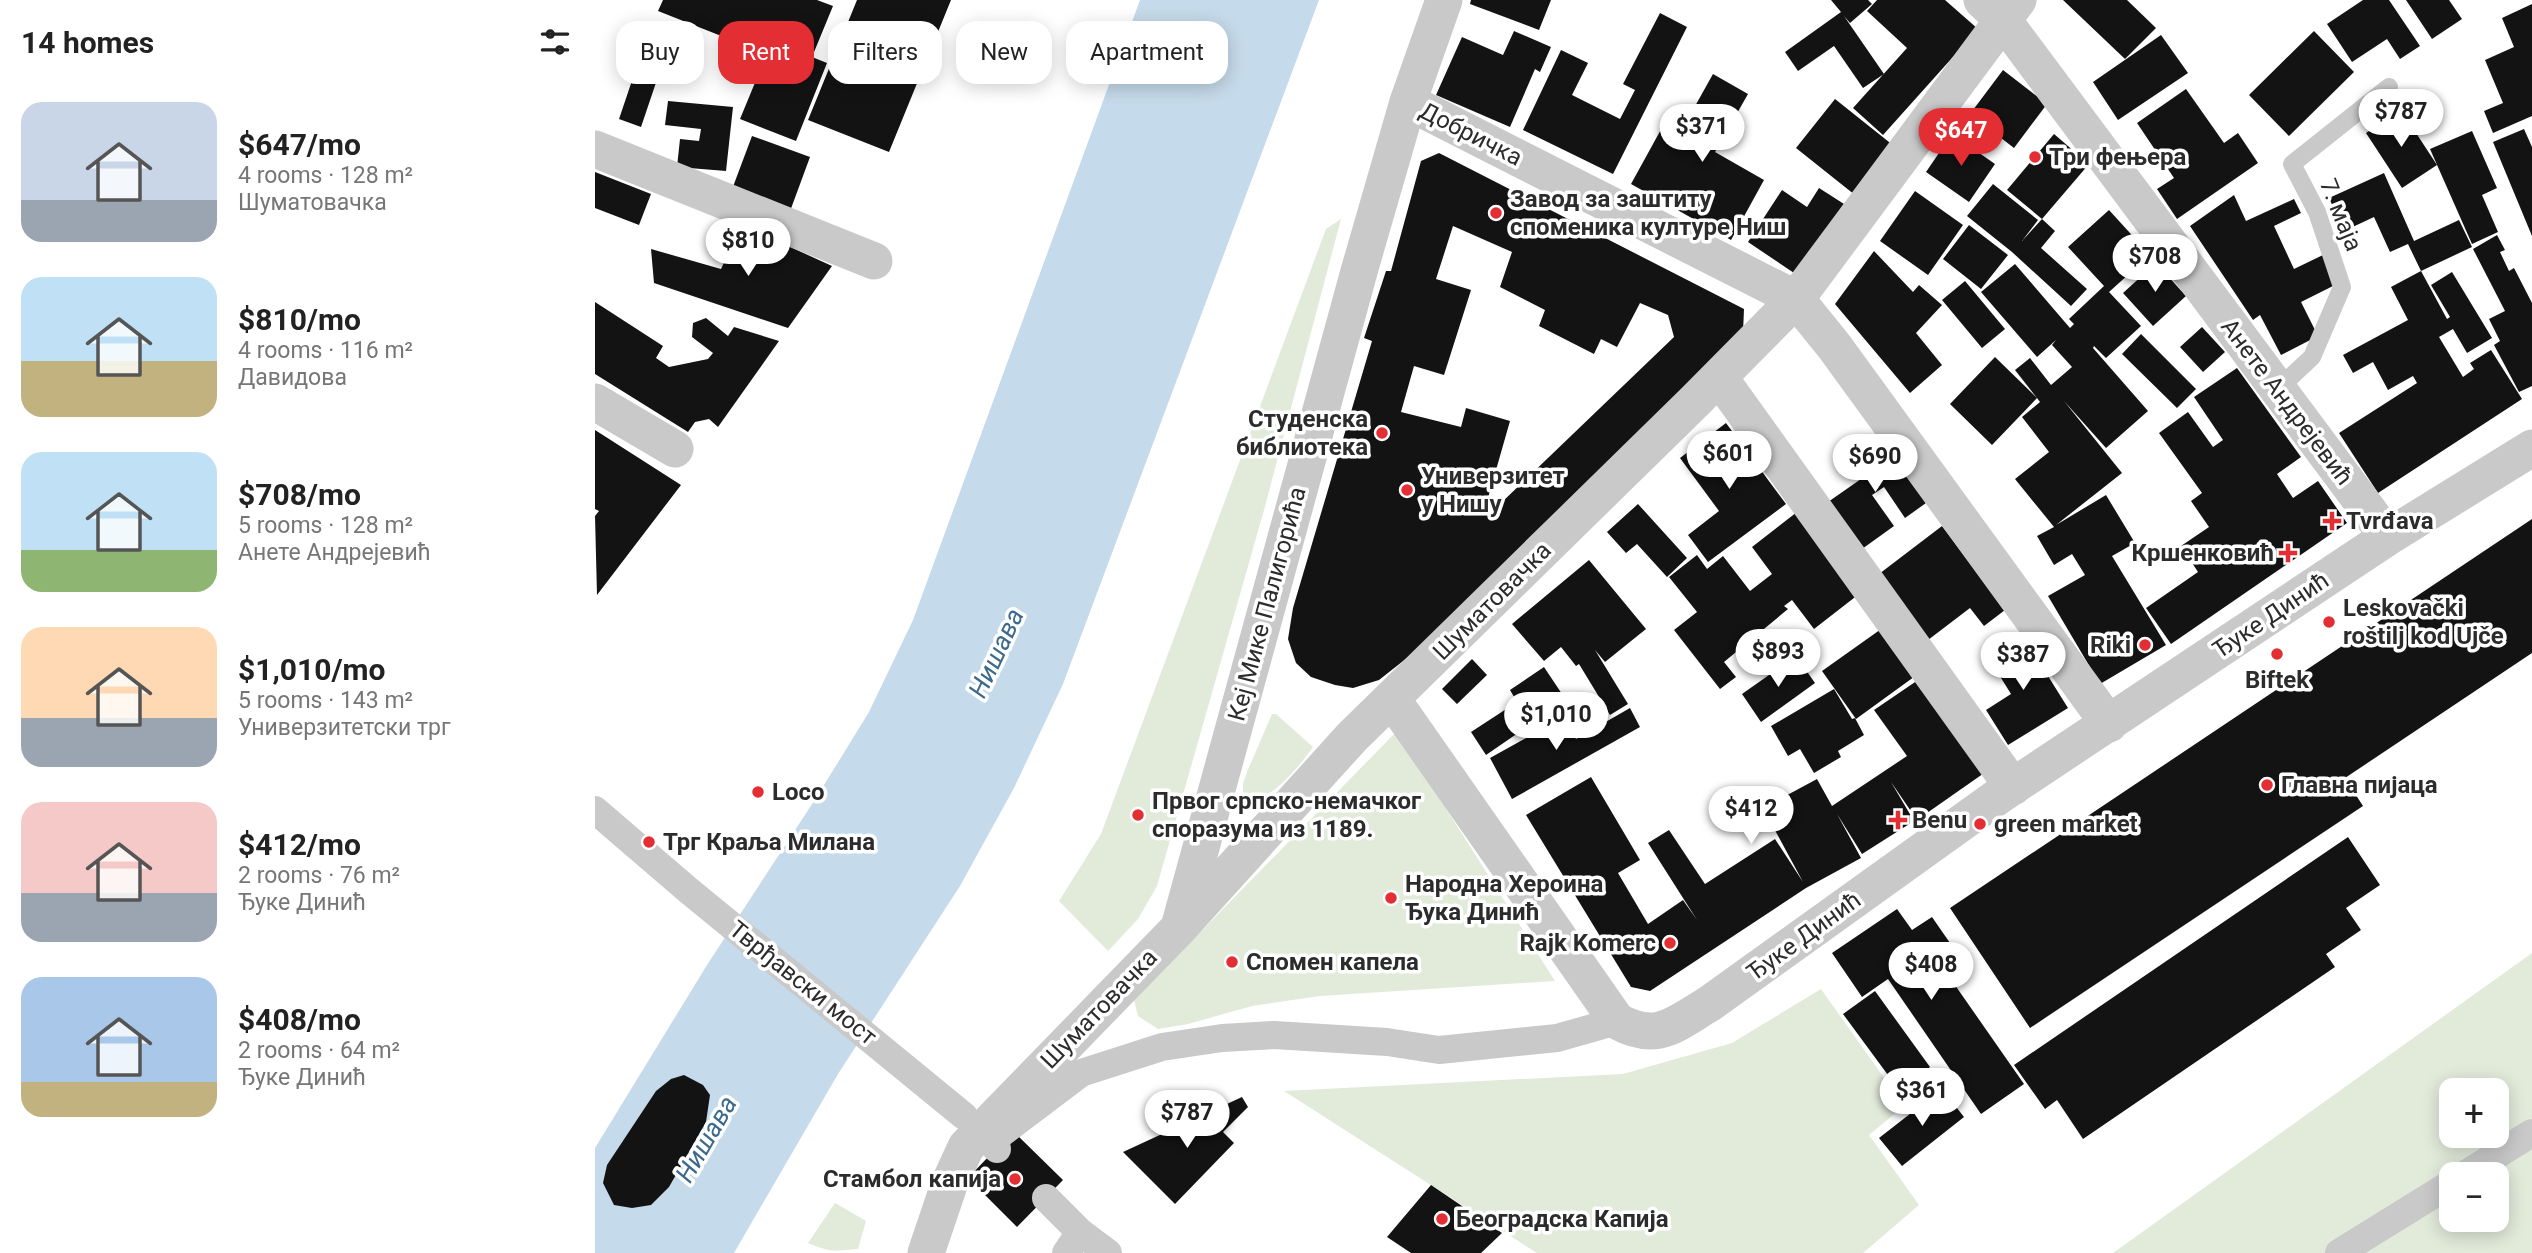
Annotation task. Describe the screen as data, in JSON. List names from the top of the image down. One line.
{"streets":{"street":["Добричка","Анете Андрејевић","Шуматовачка","Кеј Мике Палигорића","Ђуке Динић","Тврђавски мост"],"lane":["7. маја"]},"crossings":[["Добричка","Шуматовачка"],["Добричка","Кеј Мике Палигорића"],["7. маја","Анете Андрејевић"],["Анете Андрејевић","Шуматовачка"],["Анете Андрејевић","Ђуке Динић"],["Шуматовачка","Кеј Мике Палигорића"],["Шуматовачка","Тврђавски мост"]],"water":["Нишава"],"places":{"other":["Три фењера","Завод за заштиту споменика културе Ниш","Студенска библиотека","Универзитет у Нишу","Leskovački roštilj kod Ujče","Riki","Biftek","Главна пијаца","Loco","Првог српско-немачког споразума из 1189.","green market","Трг Краља Милана","Народна Хероина Ђука Динић","Rajk Komerc","Спомен капела","Стамбол капија","Београдска Капија"],"health":["Tvrđava","Кршенковић","Benu"]},"page":{"heading":"14 homes","chip":["Buy","Rent","Filters","New","Apartment"],"list":[{"name":"$647/mo","note":"4 rooms · 128 m² · Шуматовачка"},{"name":"$810/mo","note":"4 rooms · 116 m² · Давидова"},{"name":"$708/mo","note":"5 rooms · 128 m² · Анете Андрејевић"},{"name":"$1,010/mo","note":"5 rooms · 143 m² · Универзитетски трг"},{"name":"$412/mo","note":"2 rooms · 76 m² · Ђуке Динић"},{"name":"$408/mo","note":"2 rooms · 64 m² · Ђуке Динић"}],"price":["$787","$371","$647","$810","$708","$601","$690","$893","$387","$1,010","$412","$408","$361","$787"],"map_buttons":["+","−"]}}
